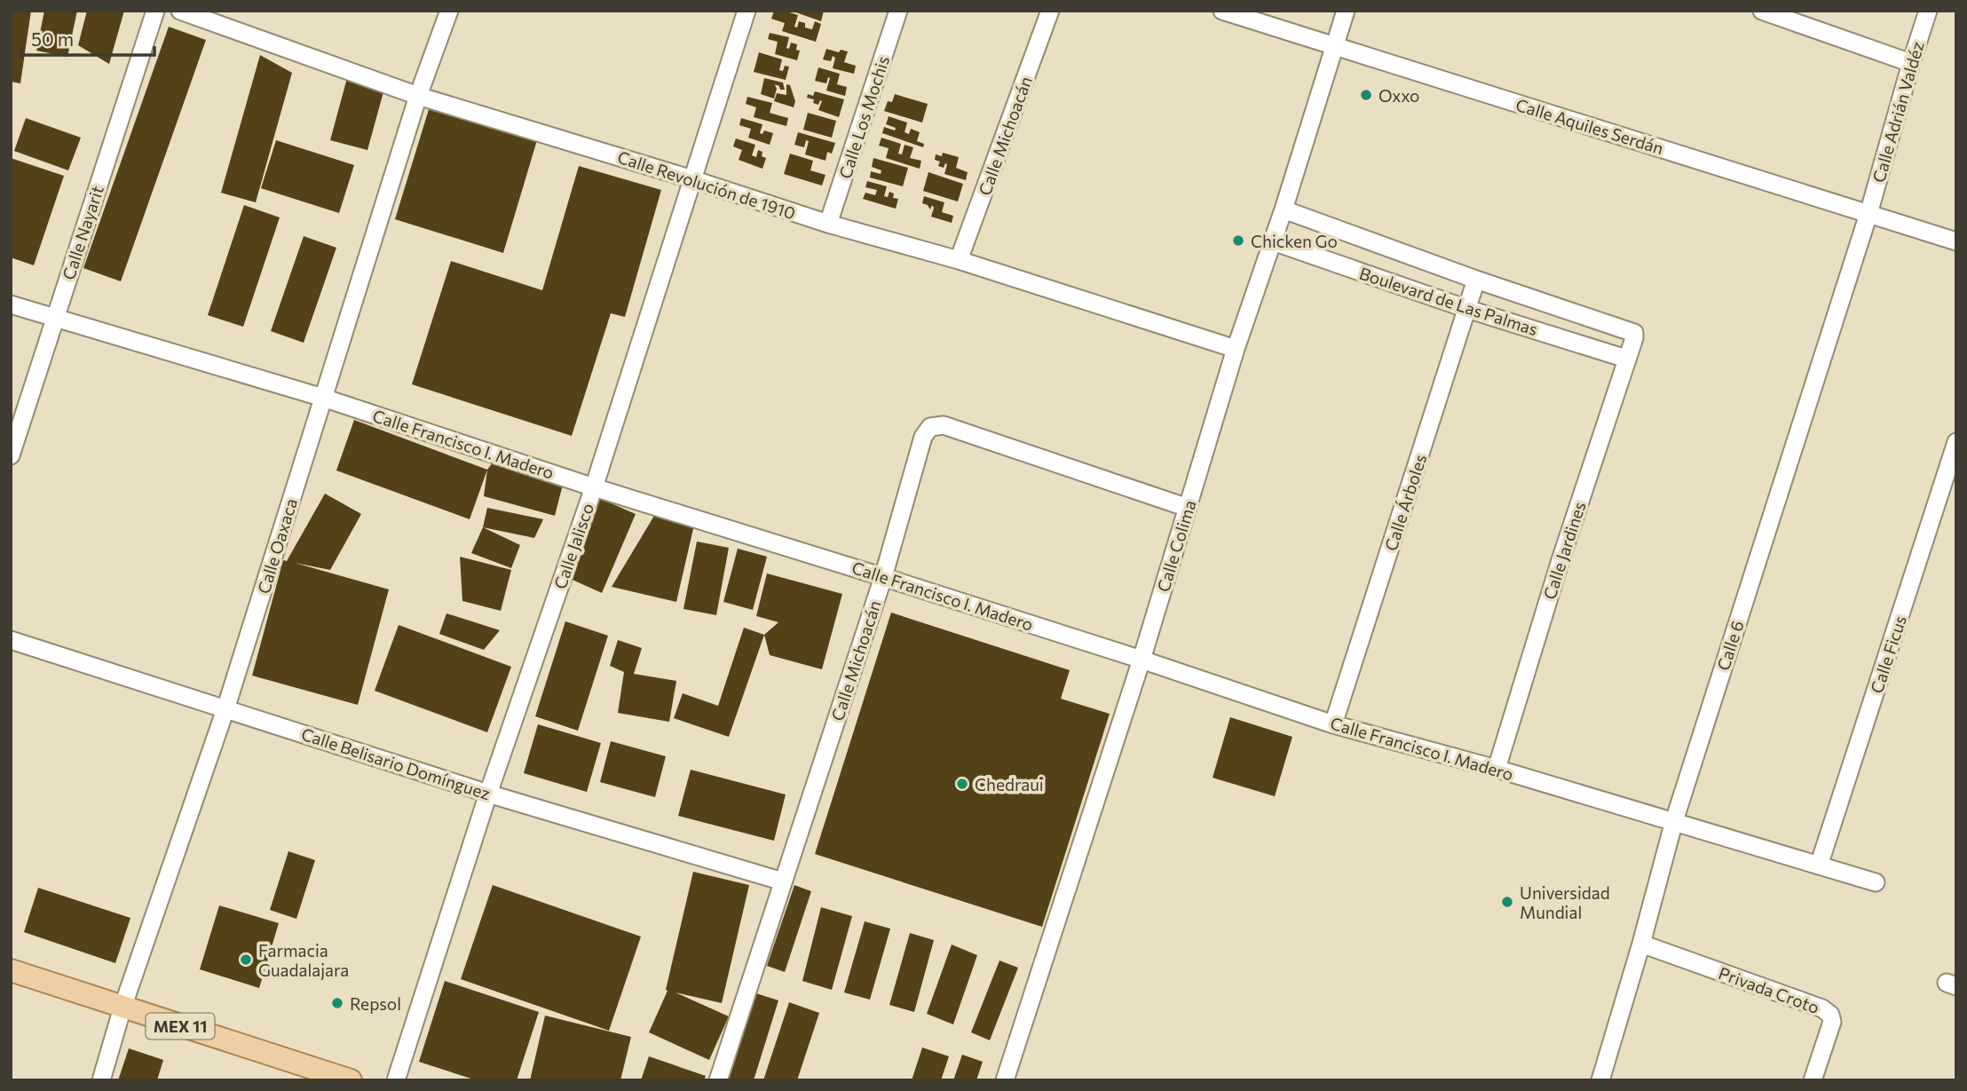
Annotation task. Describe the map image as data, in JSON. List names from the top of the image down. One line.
{"streets":{"main road":["MEX 11"],"street":["Calle Adrián Valdéz","Calle Los Mochis","Calle Aquiles Serdán","Calle Michoacán","Calle Revolución de 1910","Calle Nayarit","Boulevard de Las Palmas","Calle Francisco I. Madero","Calle Árboles","Calle Oaxaca","Calle Jalisco","Calle Colima","Calle Jardines","Calle 6","Calle Ficus","Calle Belisario Domínguez","Privada Croto"]},"crossings":[["Calle Adrián Valdéz","Calle Aquiles Serdán"],["Calle Adrián Valdéz","Calle 6"],["Calle Los Mochis","Calle Revolución de 1910"],["Calle Aquiles Serdán","Calle Colima"],["Calle Aquiles Serdán","Calle 6"],["Calle Michoacán","Calle Revolución de 1910"],["Calle Michoacán","Calle Francisco I. Madero"],["Calle Michoacán","Calle Colima"],["Calle Michoacán","Calle Belisario Domínguez"],["Calle Revolución de 1910","Calle Oaxaca"],["Calle Revolución de 1910","Calle Jalisco"],["Calle Revolución de 1910","Calle Colima"],["Calle Nayarit","Calle Francisco I. Madero"],["Boulevard de Las Palmas","Calle Árboles"],["Boulevard de Las Palmas","Calle Colima"],["Boulevard de Las Palmas","Calle Jardines"],["Calle Francisco I. Madero","Calle Árboles"],["Calle Francisco I. Madero","Calle Oaxaca"],["Calle Francisco I. Madero","Calle Jalisco"],["Calle Francisco I. Madero","Calle Colima"],["Calle Francisco I. Madero","Calle Jardines"],["Calle Francisco I. Madero","Calle 6"],["Calle Francisco I. Madero","Calle Ficus"],["Calle Oaxaca","Calle Belisario Domínguez"],["Calle Oaxaca","MEX 11"],["Calle Jalisco","Calle Belisario Domínguez"],["Calle 6","Privada Croto"]],"places":["Oxxo","Chicken Go","Chedraui","Universidad Mundial","Farmacia Guadalajara","Repsol"],"scale_bar":"50 m"}
